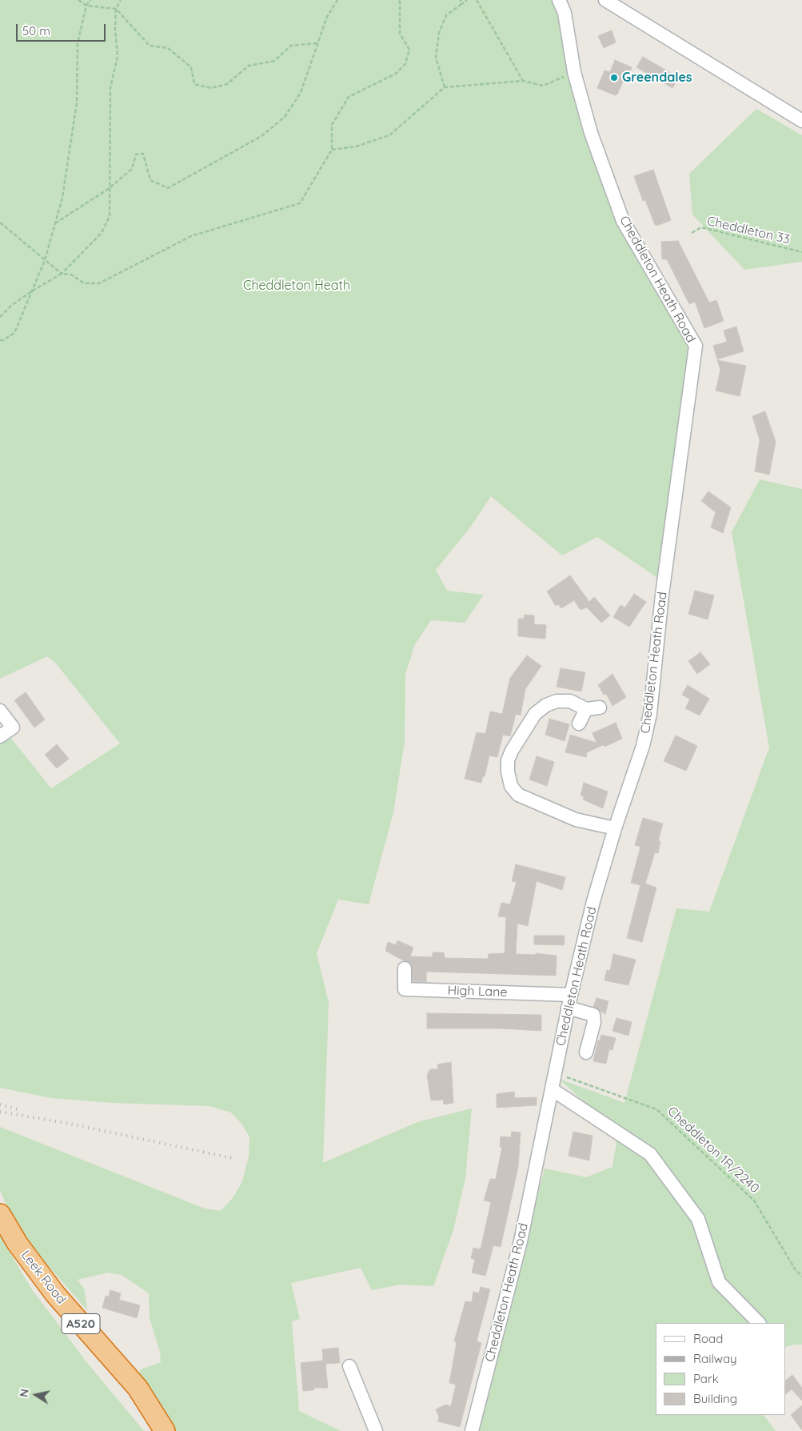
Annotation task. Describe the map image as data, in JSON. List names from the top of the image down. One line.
{"streets":{"highway":["Leek Road","A520"],"street":["Cheddleton Heath Road","High Lane"],"path":["Cheddleton 33","Cheddleton 1R/2240"]},"crossings":[["Cheddleton Heath Road","High Lane"],["Cheddleton Heath Road","Cheddleton 1R/2240"]],"parks":["Cheddleton Heath"],"places":["Greendales"],"legend":["Road","Railway","Park","Building"],"scale_bar":"50 m","north":"left"}
